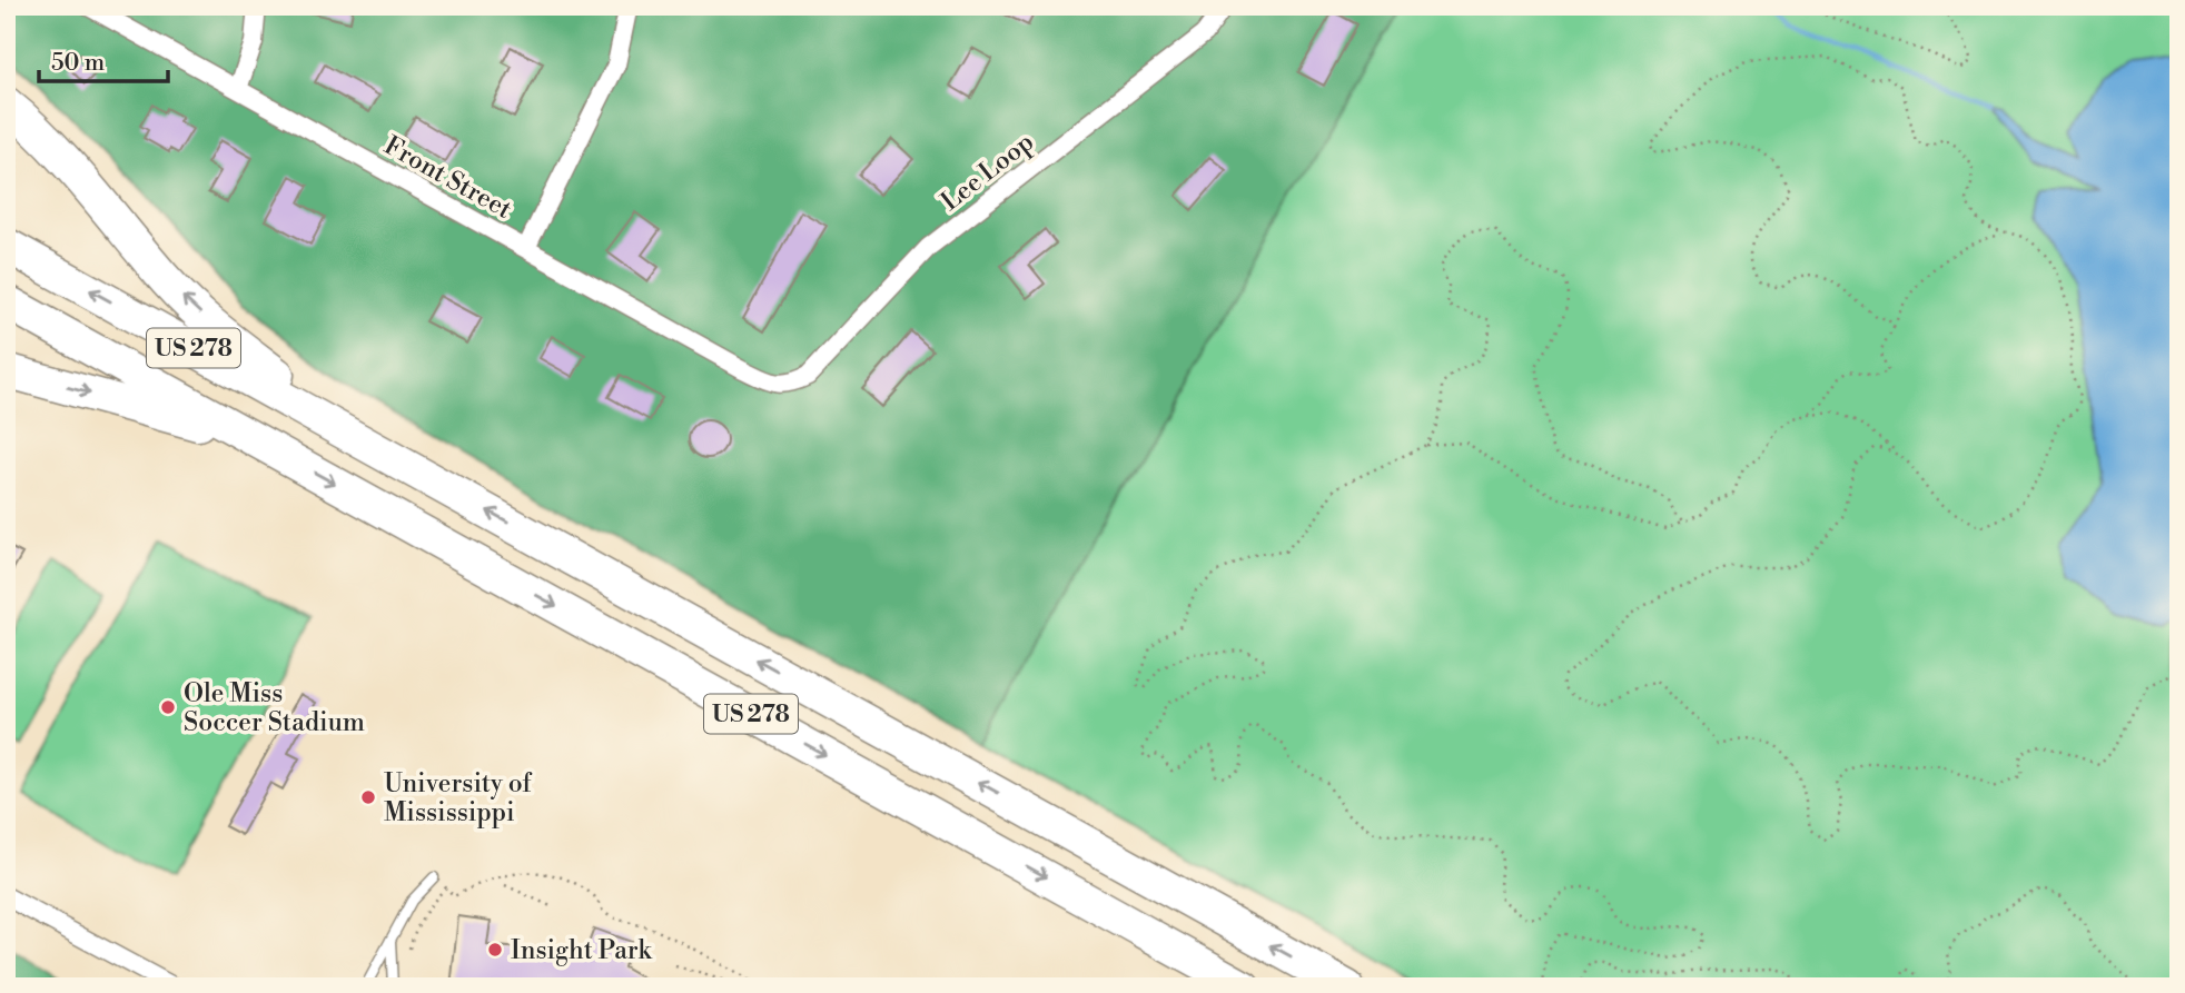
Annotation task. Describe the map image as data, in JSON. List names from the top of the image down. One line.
{"streets":{"highway":["US 278"],"street":["Lee Loop","Front Street"]},"crossings":[["Lee Loop","Front Street"]],"places":["Ole Miss Soccer Stadium","University of Mississippi","Insight Park"],"scale_bar":"50 m"}
